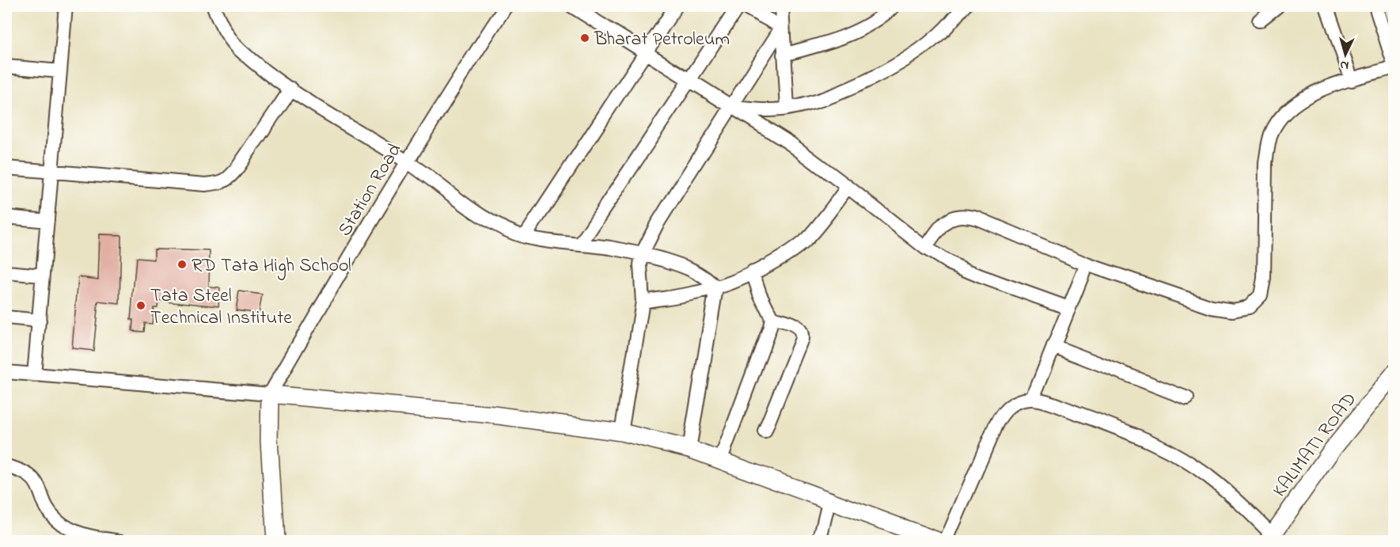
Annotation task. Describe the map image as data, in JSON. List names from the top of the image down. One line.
{"streets":{"main road":["KALIMATI ROAD"],"street":["Station Road"]},"places":["Bharat Petroleum","RD Tata High School","Tata Steel Technical Institute"],"north":"bottom"}
